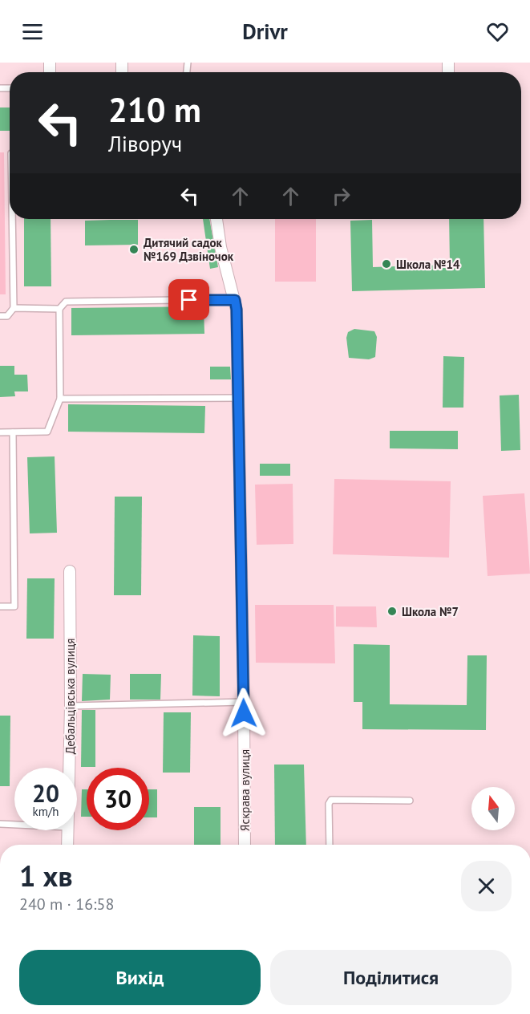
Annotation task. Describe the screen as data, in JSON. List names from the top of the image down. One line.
{"streets":{"street":["Дебальцівська вулиця","Яскрава вулиця"]},"places":["Дитячий садок №169 Дзвіночок","Школа №14","Школа №7"],"north":"top","page":{"header":"Drivr","turn":["210 m","Ліворуч"],"speed":"20 km/h","limit":"30","heading":["1 хв","240 m · 16:58"],"buttons":["Вихід","Поділитися"]}}
